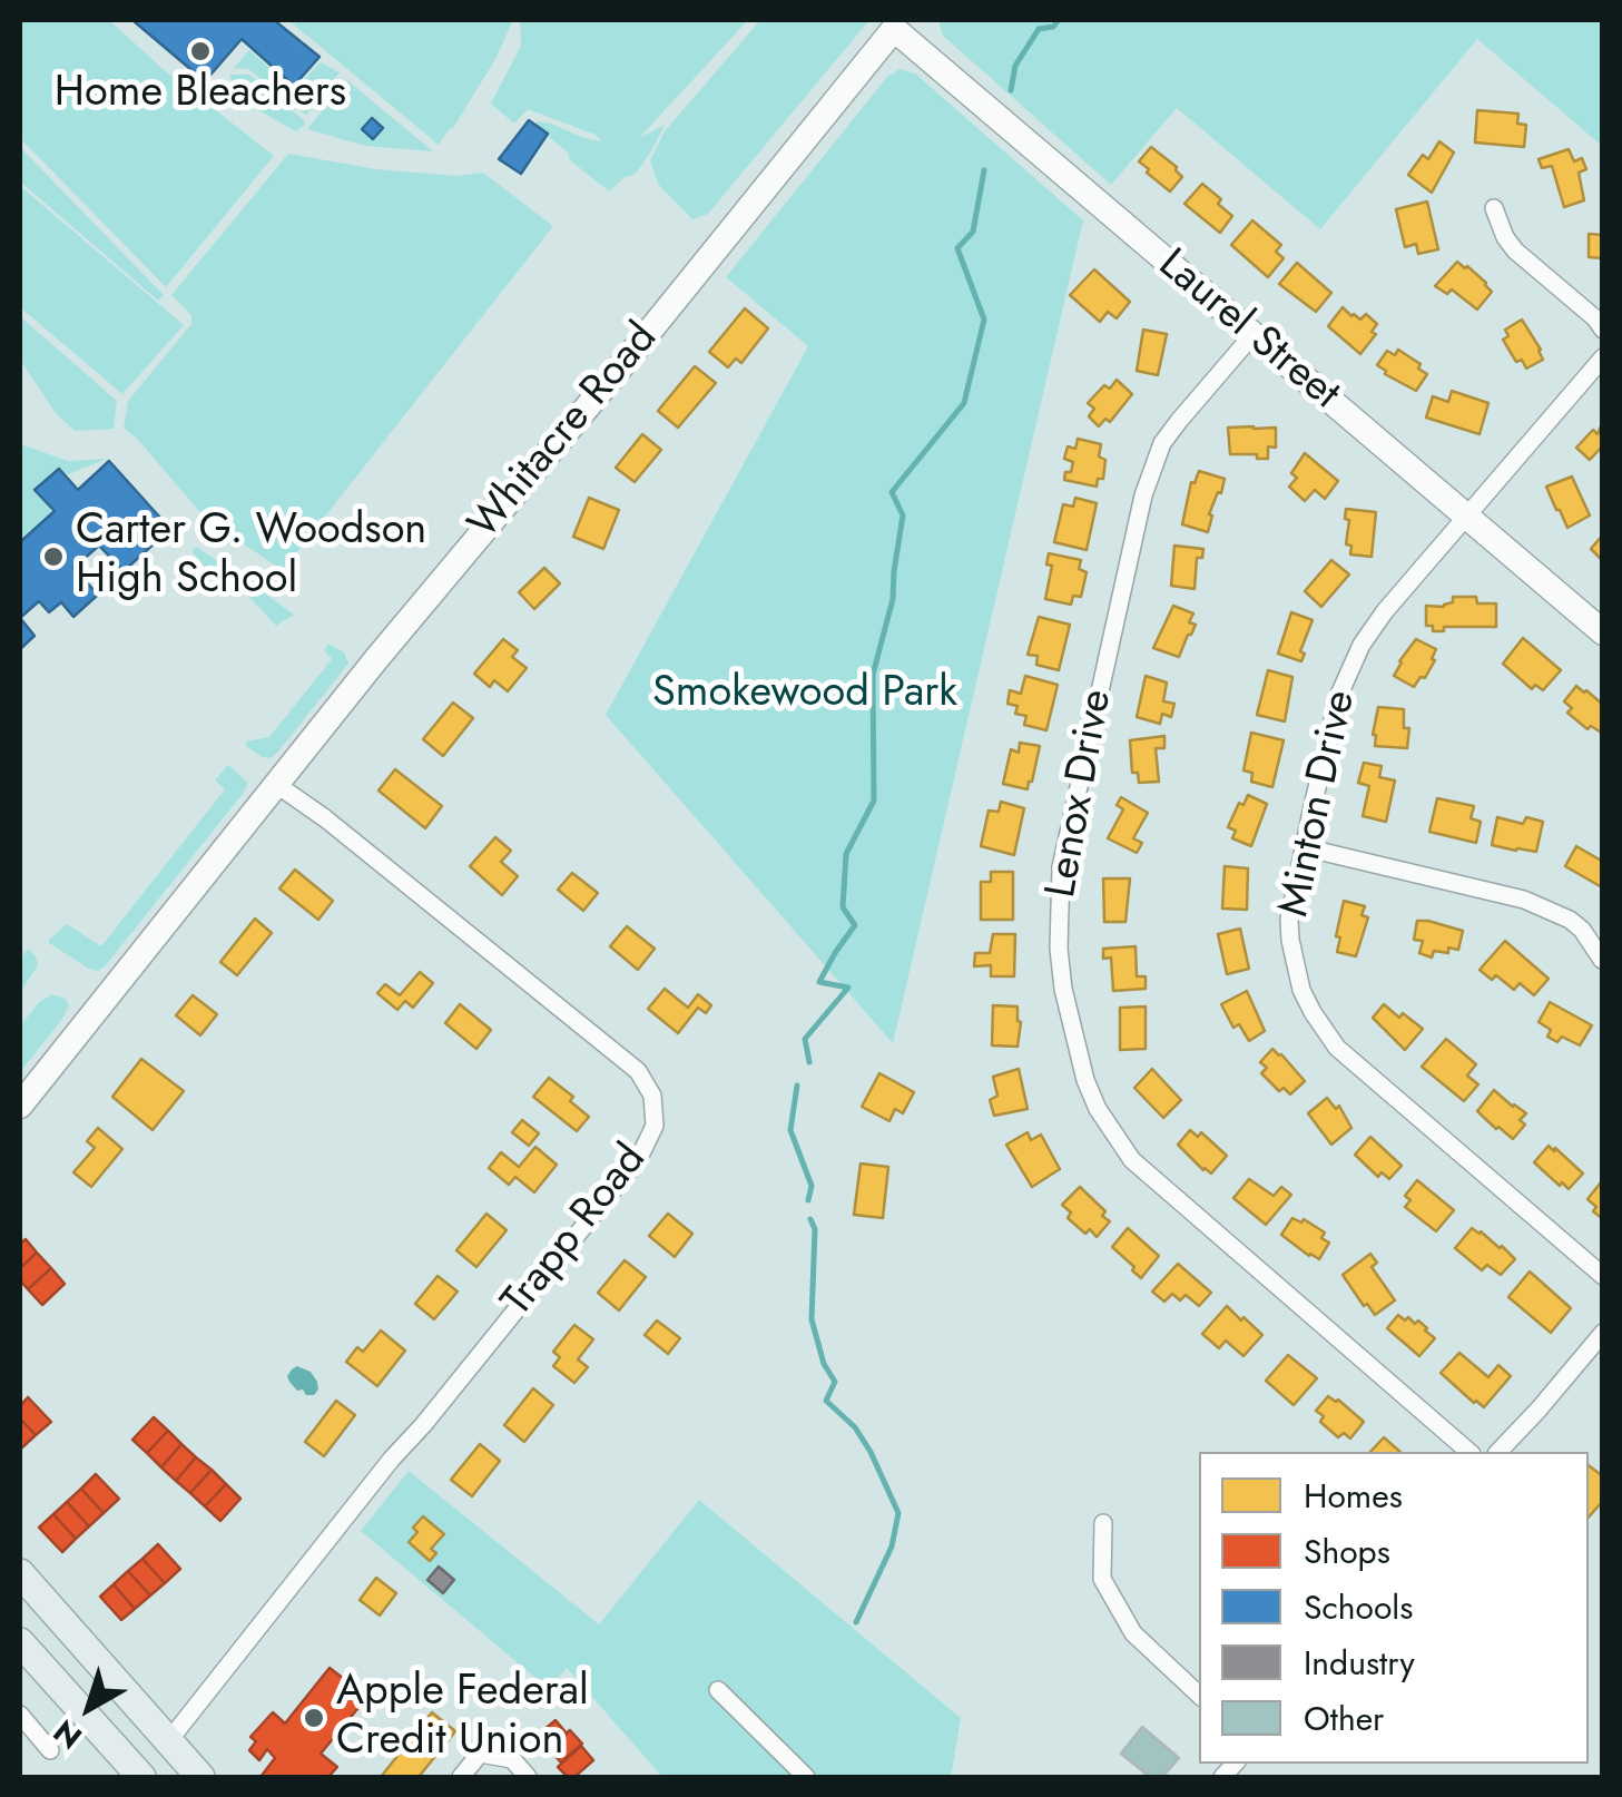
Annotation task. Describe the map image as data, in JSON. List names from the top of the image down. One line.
{"streets":{"street":["Laurel Street","Whitacre Road","Lenox Drive","Minton Drive","Trapp Road"]},"crossings":[["Laurel Street","Whitacre Road"],["Laurel Street","Lenox Drive"],["Laurel Street","Minton Drive"],["Whitacre Road","Trapp Road"]],"parks":["Smokewood Park"],"places":["Home Bleachers","Carter G. Woodson High School","Apple Federal Credit Union"],"legend":["Homes","Shops","Schools","Industry","Other"],"north":"bottom left"}
